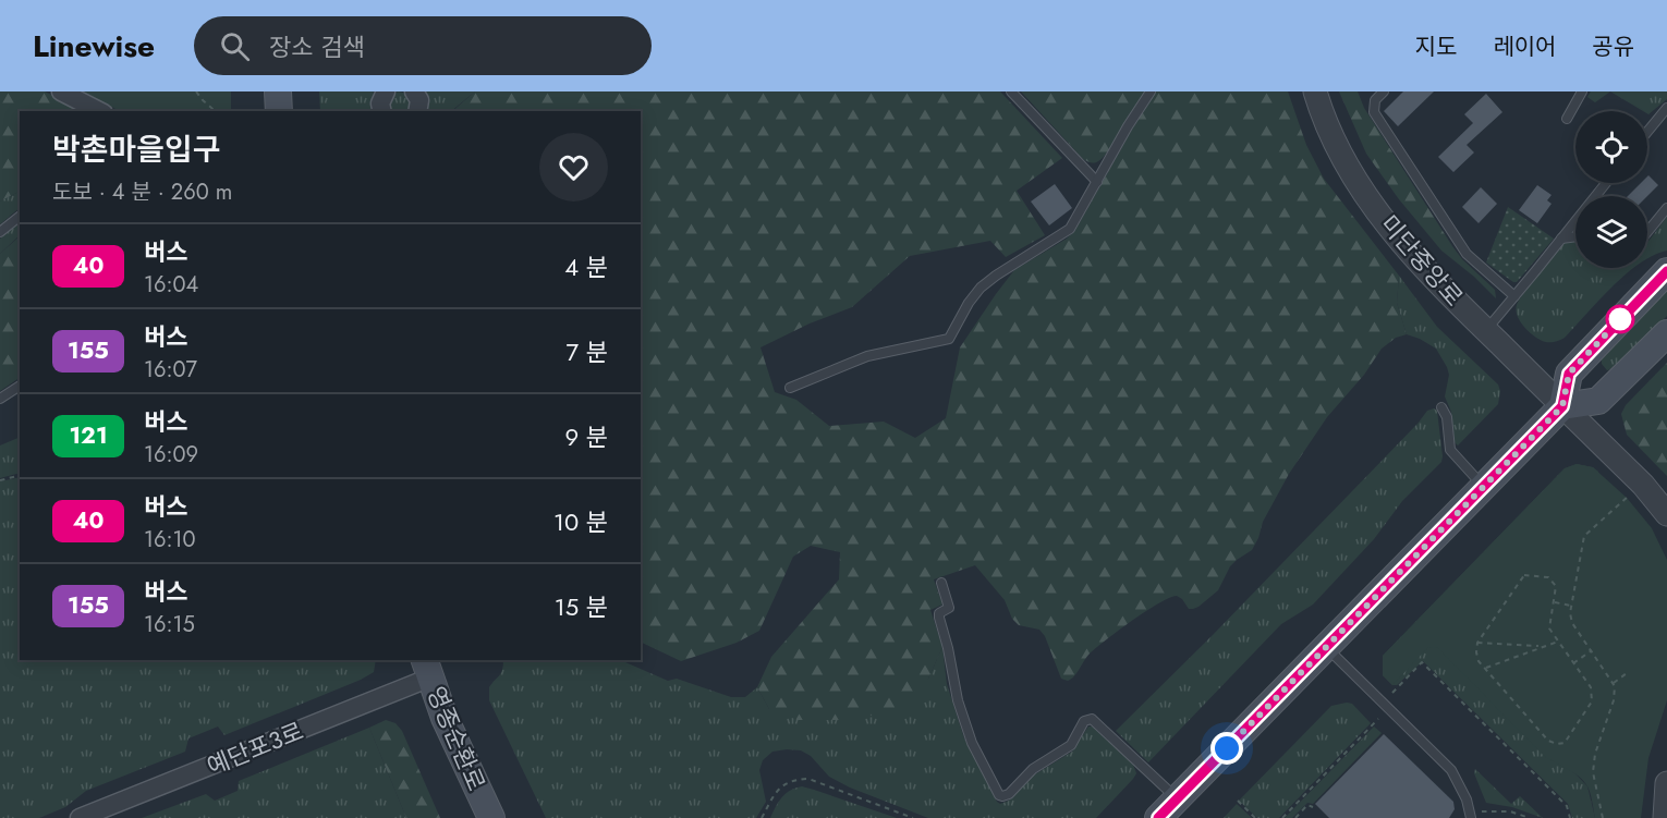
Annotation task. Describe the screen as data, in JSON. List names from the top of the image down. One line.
{"streets":{"main road":["영종순환로"],"street":["미단중앙로","예단포3로"]},"crossings":[["영종순환로","예단포3로"]],"lines":["bus line 40"],"page":{"header":"Linewise","search":"장소 검색","nav":["지도","레이어","공유"],"heading":["박촌마을입구","도보 · 4 분 · 260 m"],"list":[{"mark":"40","name":"버스","note":"16:04","value":"4 분"},{"mark":"155","name":"버스","note":"16:07","value":"7 분"},{"mark":"121","name":"버스","note":"16:09","value":"9 분"},{"mark":"40","name":"버스","note":"16:10","value":"10 분"},{"mark":"155","name":"버스","note":"16:15","value":"15 분"}]}}
